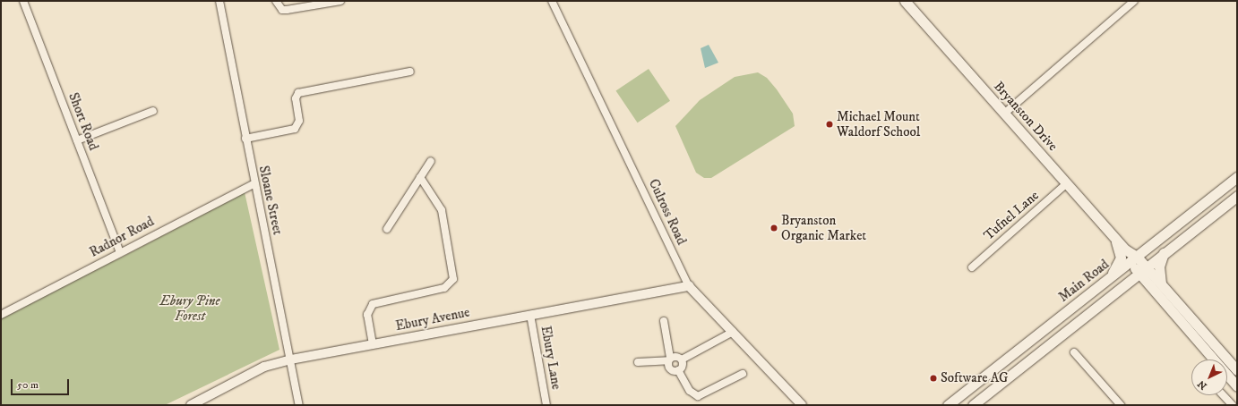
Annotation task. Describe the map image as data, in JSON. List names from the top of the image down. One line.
{"streets":{"main road":["Bryanston Drive","Main Road"],"street":["Short Road","Sloane Street","Culross Road","Tufnel Lane","Radnor Road","Ebury Avenue","Ebury Lane"]},"crossings":[["Bryanston Drive","Tufnel Lane"],["Bryanston Drive","Main Road"],["Short Road","Radnor Road"],["Sloane Street","Radnor Road"],["Sloane Street","Ebury Avenue"],["Culross Road","Ebury Avenue"],["Ebury Avenue","Ebury Lane"]],"parks":["Ebury Pine Forest"],"places":["Michael Mount Waldorf School","Bryanston Organic Market","Software AG"],"scale_bar":"50 m","north":"bottom left"}
